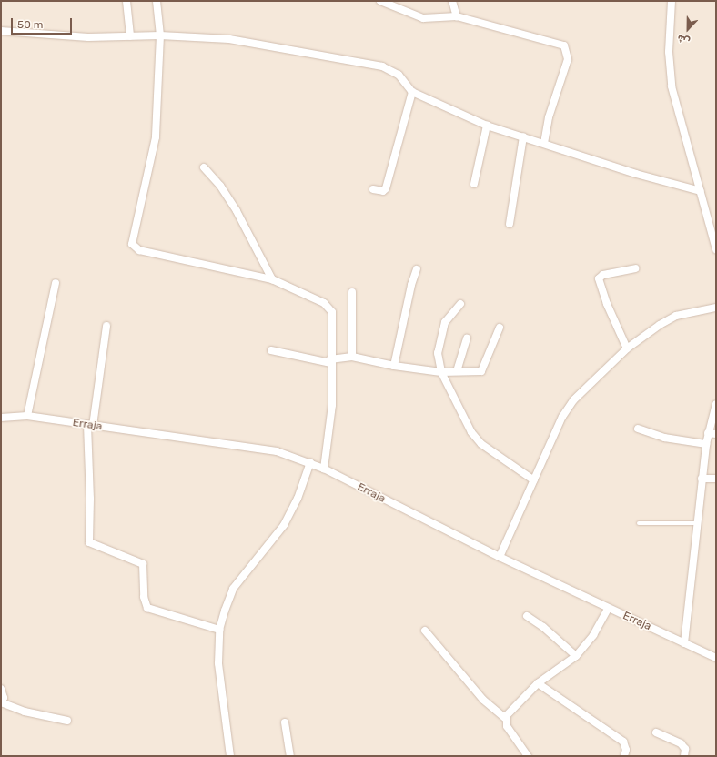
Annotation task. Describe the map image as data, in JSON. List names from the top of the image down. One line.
{"streets":{"street":["Erraja"]},"scale_bar":"50 m","north":"bottom"}
